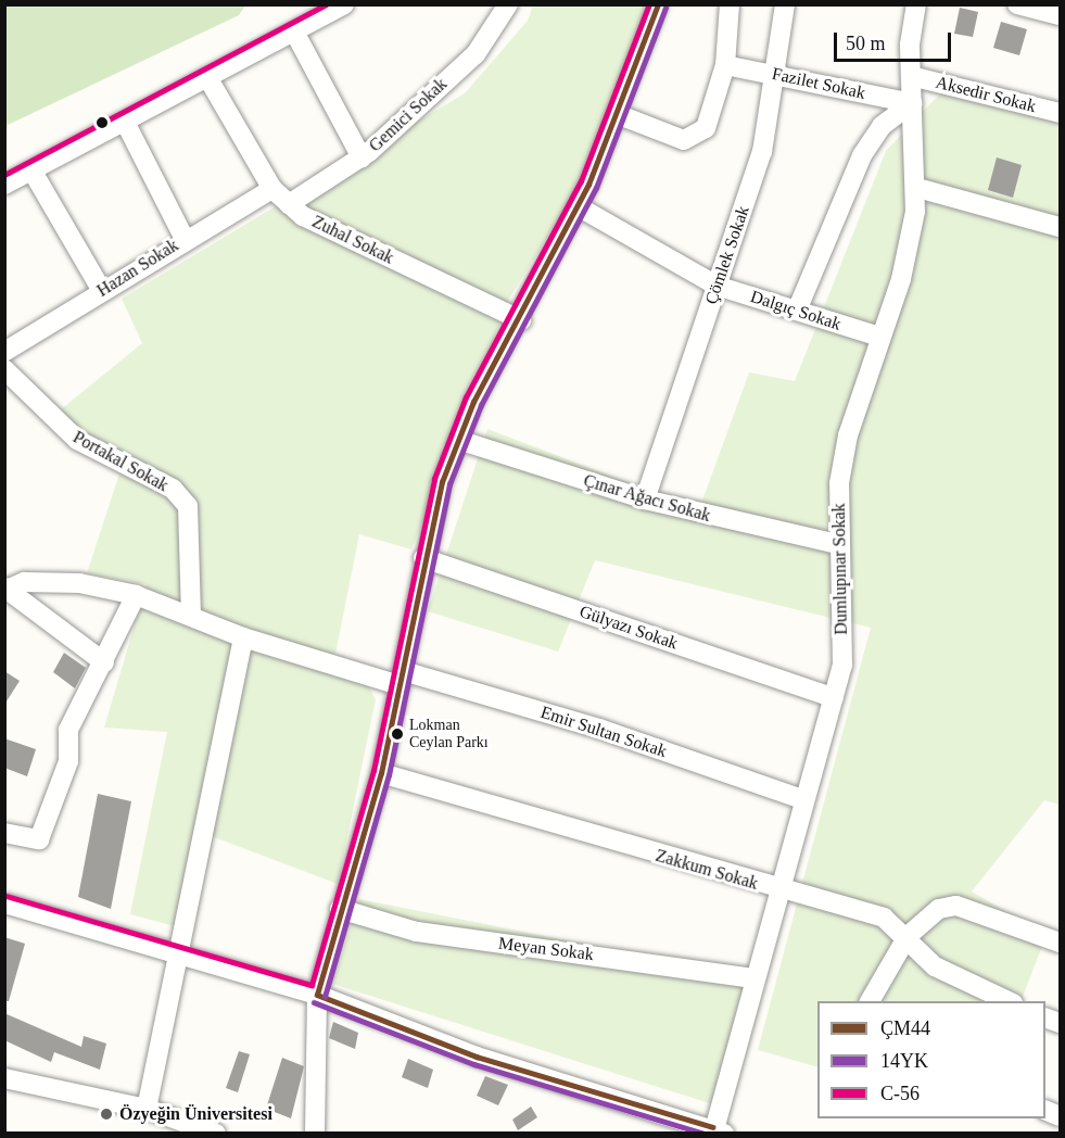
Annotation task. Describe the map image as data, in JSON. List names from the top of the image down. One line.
{"streets":{"street":["Fazilet Sokak","Aksedir Sokak","Gemici Sokak","Zuhal Sokak","Çömlek Sokak","Hazan Sokak","Dalgıç Sokak","Portakal Sokak","Çınar Ağacı Sokak","Dumlupınar Sokak","Gülyazı Sokak","Emir Sultan Sokak","Zakkum Sokak","Meyan Sokak"]},"crossings":[["Fazilet Sokak","Çömlek Sokak"],["Fazilet Sokak","Dumlupınar Sokak"],["Aksedir Sokak","Dumlupınar Sokak"],["Gemici Sokak","Zuhal Sokak"],["Zuhal Sokak","Hazan Sokak"],["Çömlek Sokak","Dalgıç Sokak"],["Çömlek Sokak","Çınar Ağacı Sokak"],["Dalgıç Sokak","Dumlupınar Sokak"],["Portakal Sokak","Emir Sultan Sokak"],["Çınar Ağacı Sokak","Dumlupınar Sokak"],["Dumlupınar Sokak","Gülyazı Sokak"],["Dumlupınar Sokak","Emir Sultan Sokak"],["Dumlupınar Sokak","Zakkum Sokak"],["Dumlupınar Sokak","Meyan Sokak"]],"places":["Lokman Ceylan Parkı","Özyeğin Üniversitesi"],"lines":["transit line ÇM44","transit line C-56","transit line 14YK"],"legend":["ÇM44","14YK","C-56"],"scale_bar":"50 m"}
